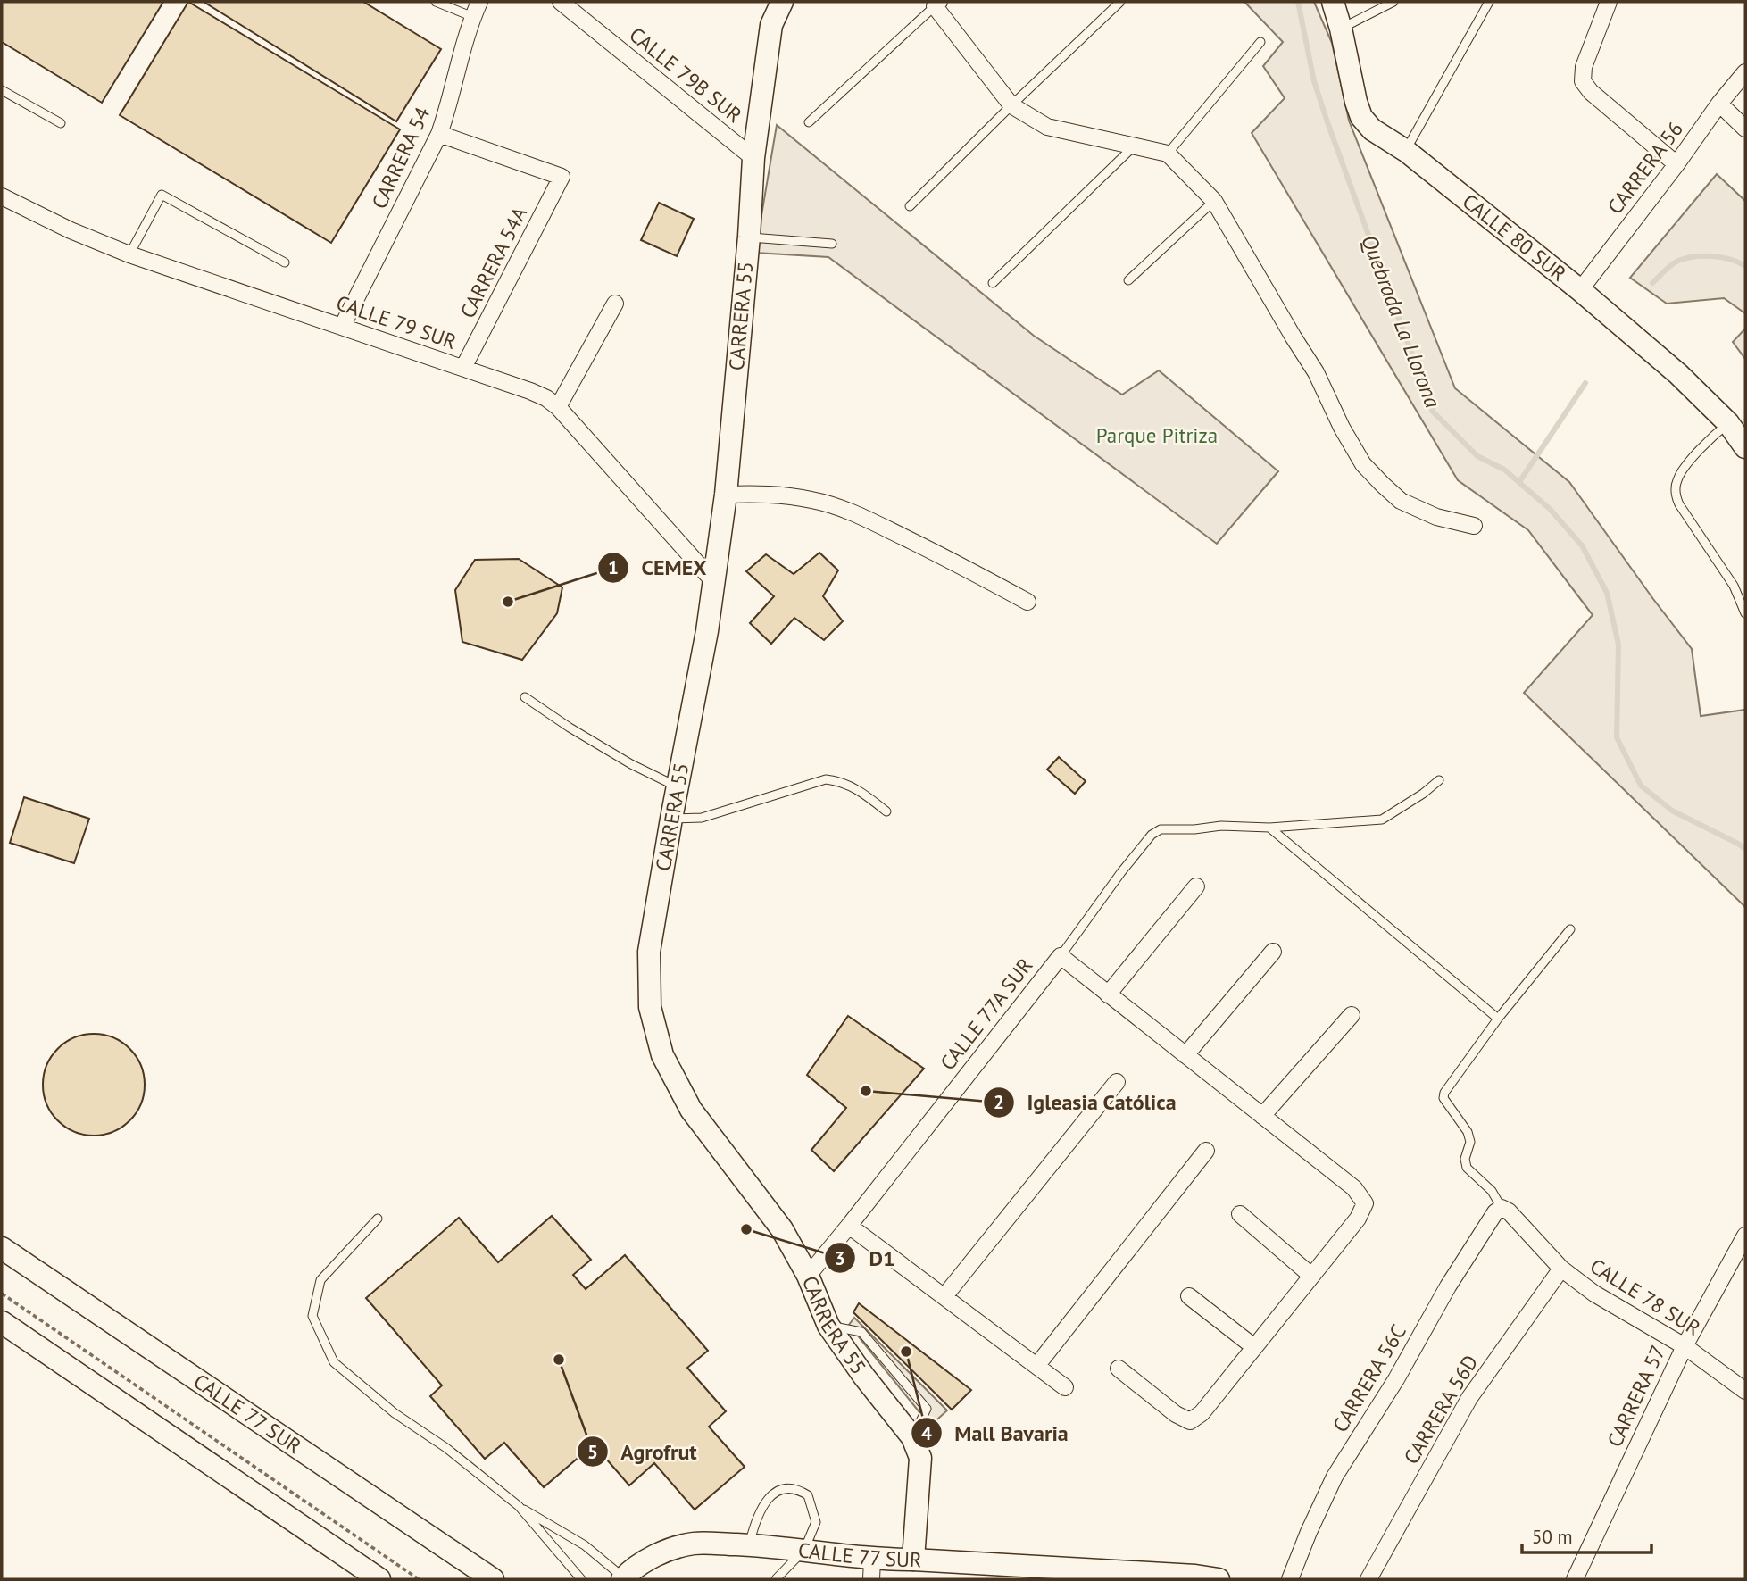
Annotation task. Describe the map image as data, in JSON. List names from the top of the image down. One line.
{"streets":{"street":["CALLE 79B SUR","CARRERA 54","CARRERA 56","CALLE 80 SUR","CARRERA 54A","CARRERA 55","CALLE 79 SUR","CALLE 77A SUR","CALLE 78 SUR","CARRERA 56C","CARRERA 57","CARRERA 56D","CALLE 77 SUR"]},"crossings":[["CALLE 79B SUR","CARRERA 55"],["CARRERA 54","CARRERA 54A"],["CARRERA 54","CALLE 79 SUR"],["CARRERA 56","CALLE 80 SUR"],["CARRERA 54A","CALLE 79 SUR"],["CARRERA 55","CALLE 79 SUR"],["CARRERA 55","CALLE 77A SUR"],["CARRERA 55","CALLE 77 SUR"],["CALLE 78 SUR","CARRERA 56C"],["CALLE 78 SUR","CARRERA 57"],["CALLE 78 SUR","CARRERA 56D"]],"water":["Quebrada La Llorona"],"parks":["Parque Pitriza"],"places":["CEMEX","Igleasia Católica","D1","Mall Bavaria","Agrofrut"],"scale_bar":"50 m"}
